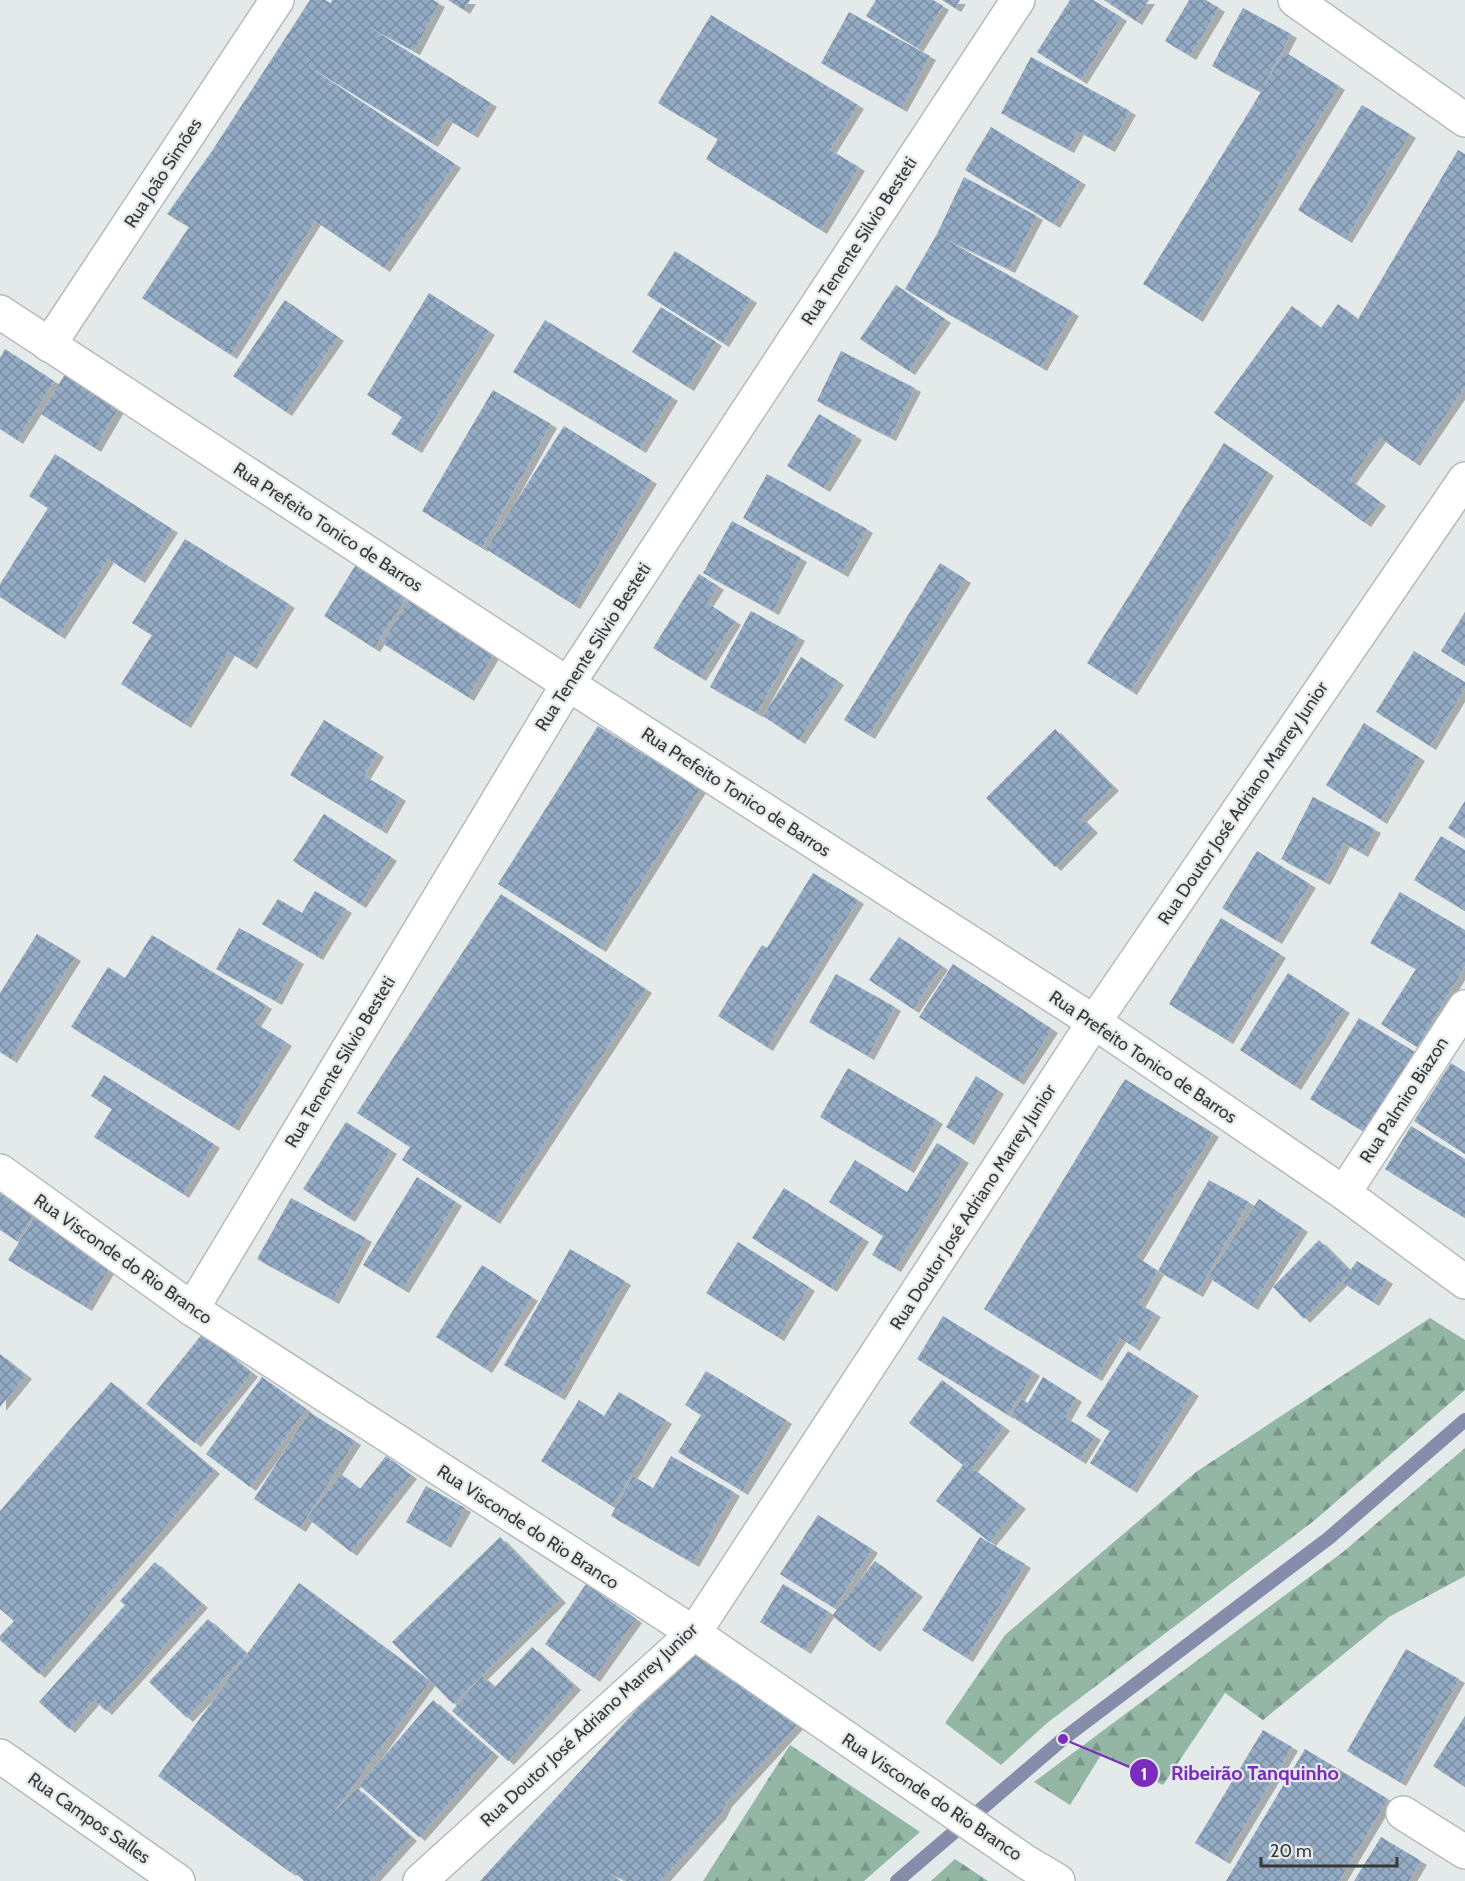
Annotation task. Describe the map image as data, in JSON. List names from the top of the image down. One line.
{"streets":{"street":["Rua João Simões","Rua Tenente Silvio Besteti","Rua Prefeito Tonico de Barros","Rua Doutor José Adriano Marrey Junior","Rua Palmiro Biazon","Rua Visconde do Rio Branco","Rua Campos Salles"]},"crossings":[["Rua João Simões","Rua Prefeito Tonico de Barros"],["Rua Tenente Silvio Besteti","Rua Prefeito Tonico de Barros"],["Rua Tenente Silvio Besteti","Rua Visconde do Rio Branco"],["Rua Prefeito Tonico de Barros","Rua Doutor José Adriano Marrey Junior"],["Rua Prefeito Tonico de Barros","Rua Palmiro Biazon"],["Rua Doutor José Adriano Marrey Junior","Rua Visconde do Rio Branco"]],"places":["Ribeirão Tanquinho"],"scale_bar":"20 m"}
